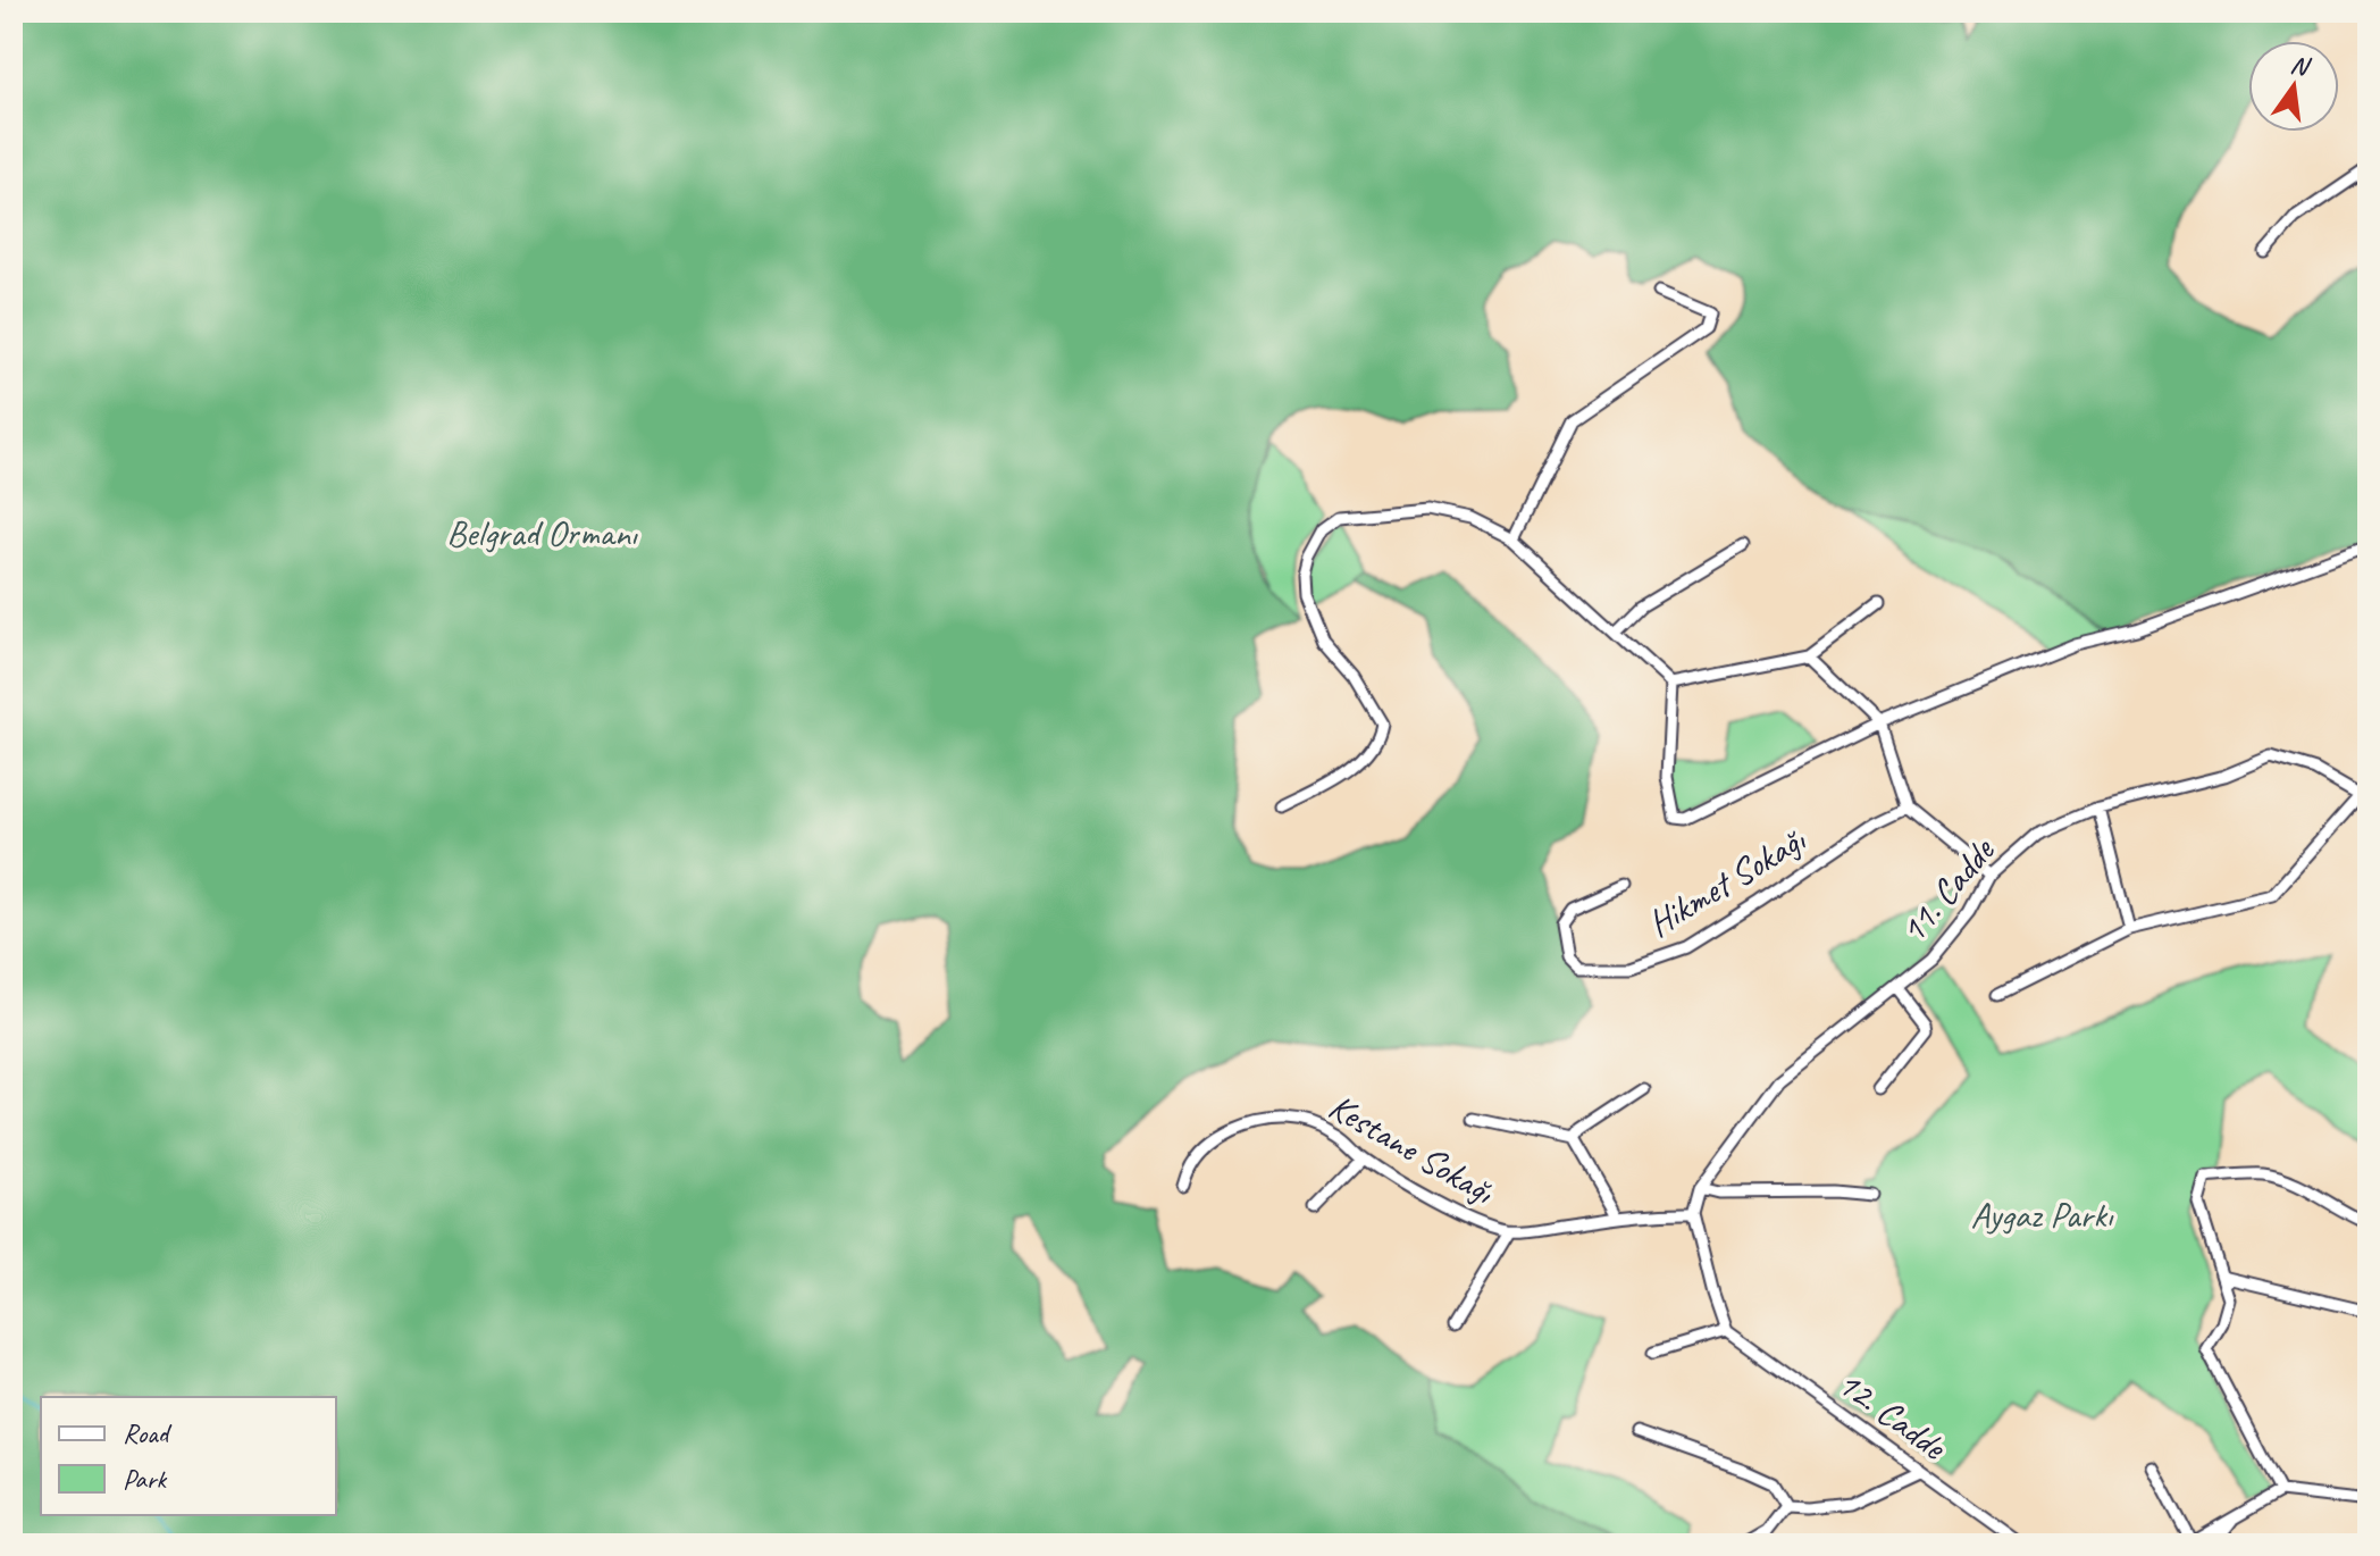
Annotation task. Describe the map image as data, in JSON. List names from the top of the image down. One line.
{"streets":{"street":["Hikmet Sokağı","11. Cadde","Kestane Sokağı","12. Cadde"]},"parks":["Belgrad Ormanı","Aygaz Parkı"],"legend":["Road","Park"],"north":"top"}
